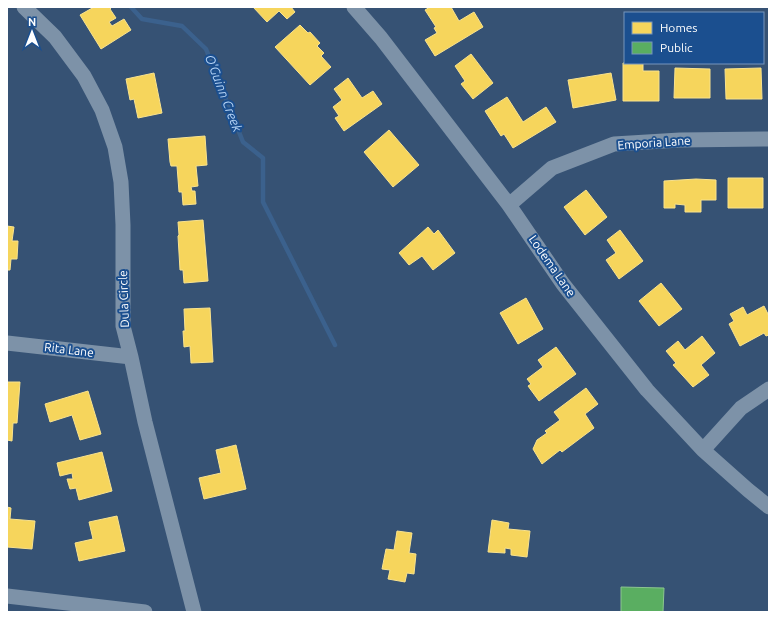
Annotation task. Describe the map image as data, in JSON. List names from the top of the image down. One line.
{"streets":{"street":["Emporia Lane","Lodema Lane","Dula Circle","Rita Lane"]},"crossings":[["Emporia Lane","Lodema Lane"],["Dula Circle","Rita Lane"]],"water":["O'Guinn Creek"],"legend":["Homes","Public"],"north":"top"}
